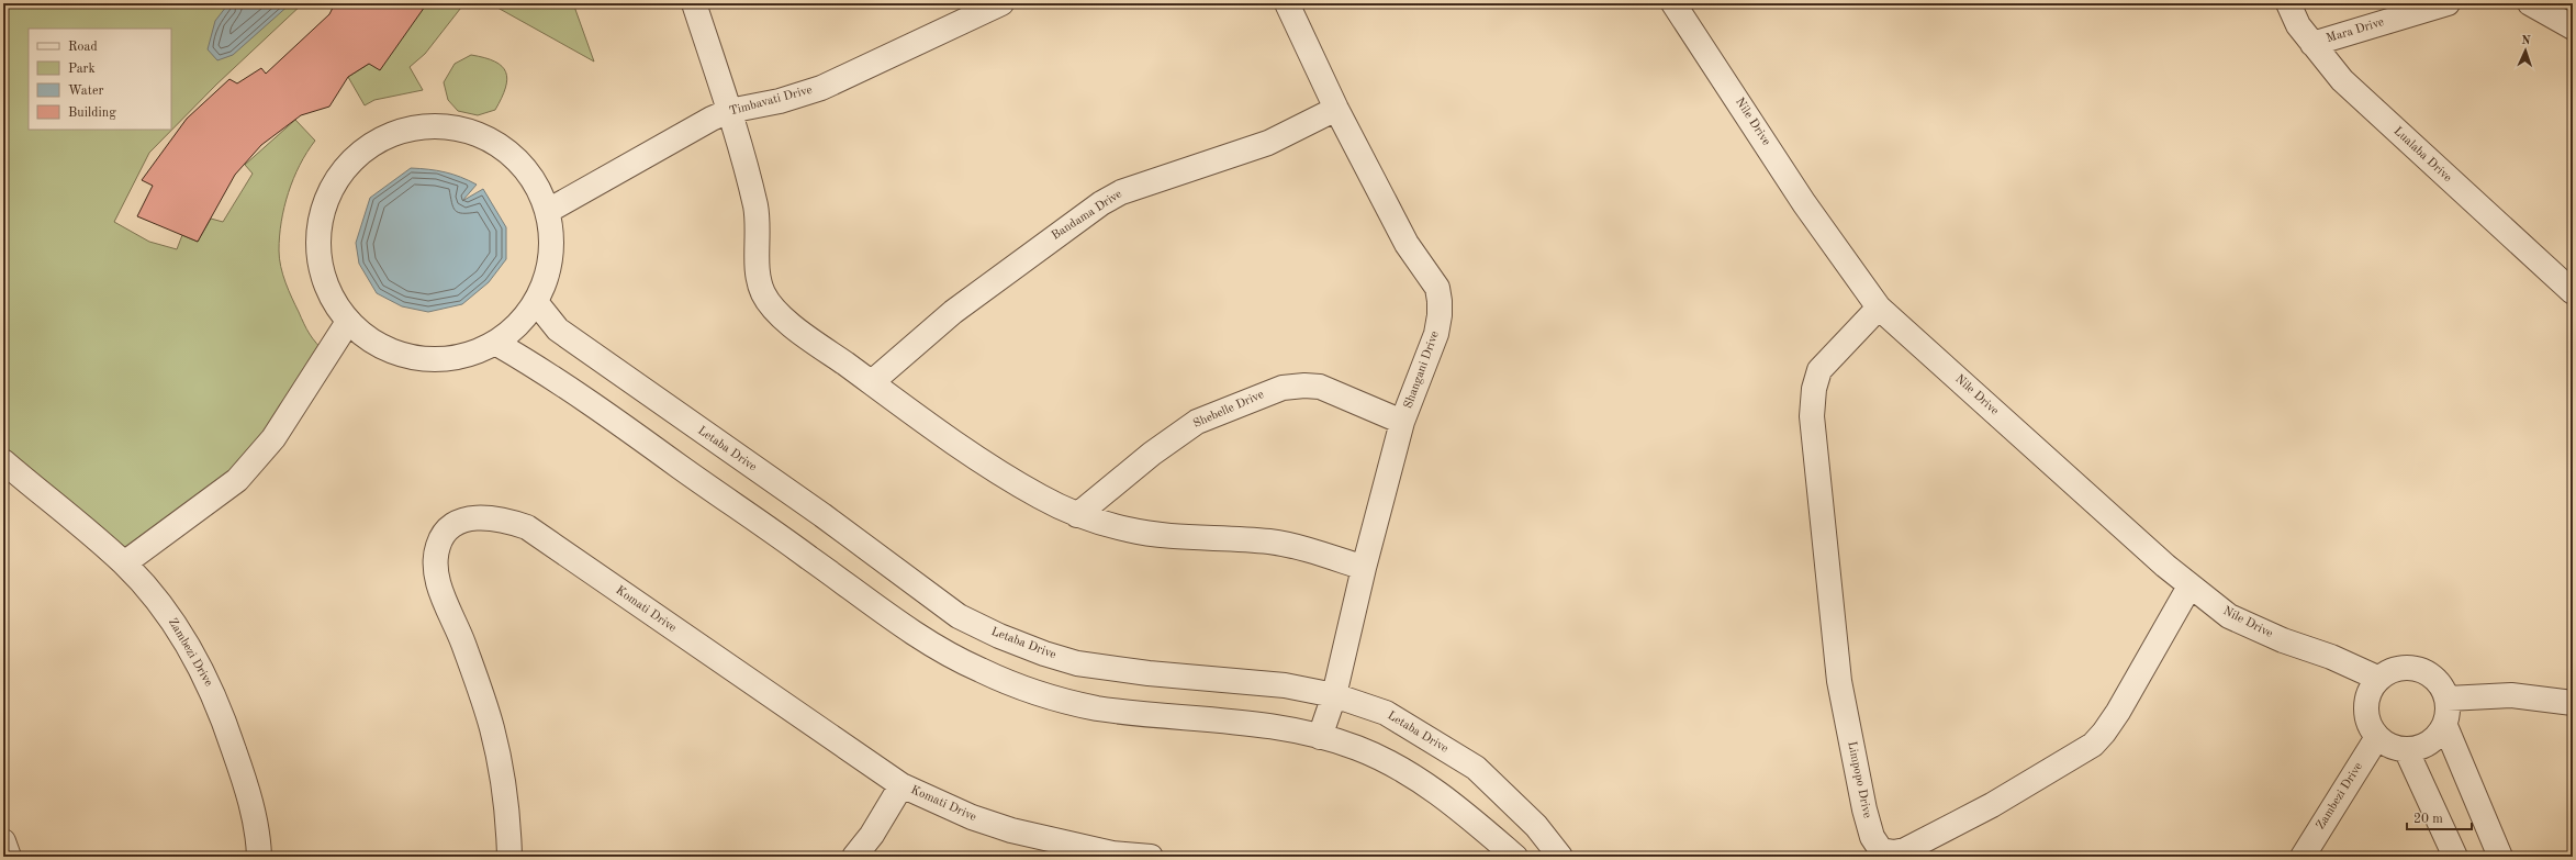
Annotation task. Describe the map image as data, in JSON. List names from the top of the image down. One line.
{"streets":{"street":["Mara Drive","Timbavati Drive","Nile Drive","Lualaba Drive","Bandama Drive","Shangani Drive","Shebelle Drive","Letaba Drive","Komati Drive","Zambezi Drive","Limpopo Drive"]},"crossings":[["Mara Drive","Lualaba Drive"],["Nile Drive","Zambezi Drive"],["Nile Drive","Limpopo Drive"],["Bandama Drive","Shangani Drive"],["Shangani Drive","Shebelle Drive"],["Shangani Drive","Letaba Drive"]],"legend":["Road","Park","Water","Building"],"scale_bar":"20 m","north":"top"}
